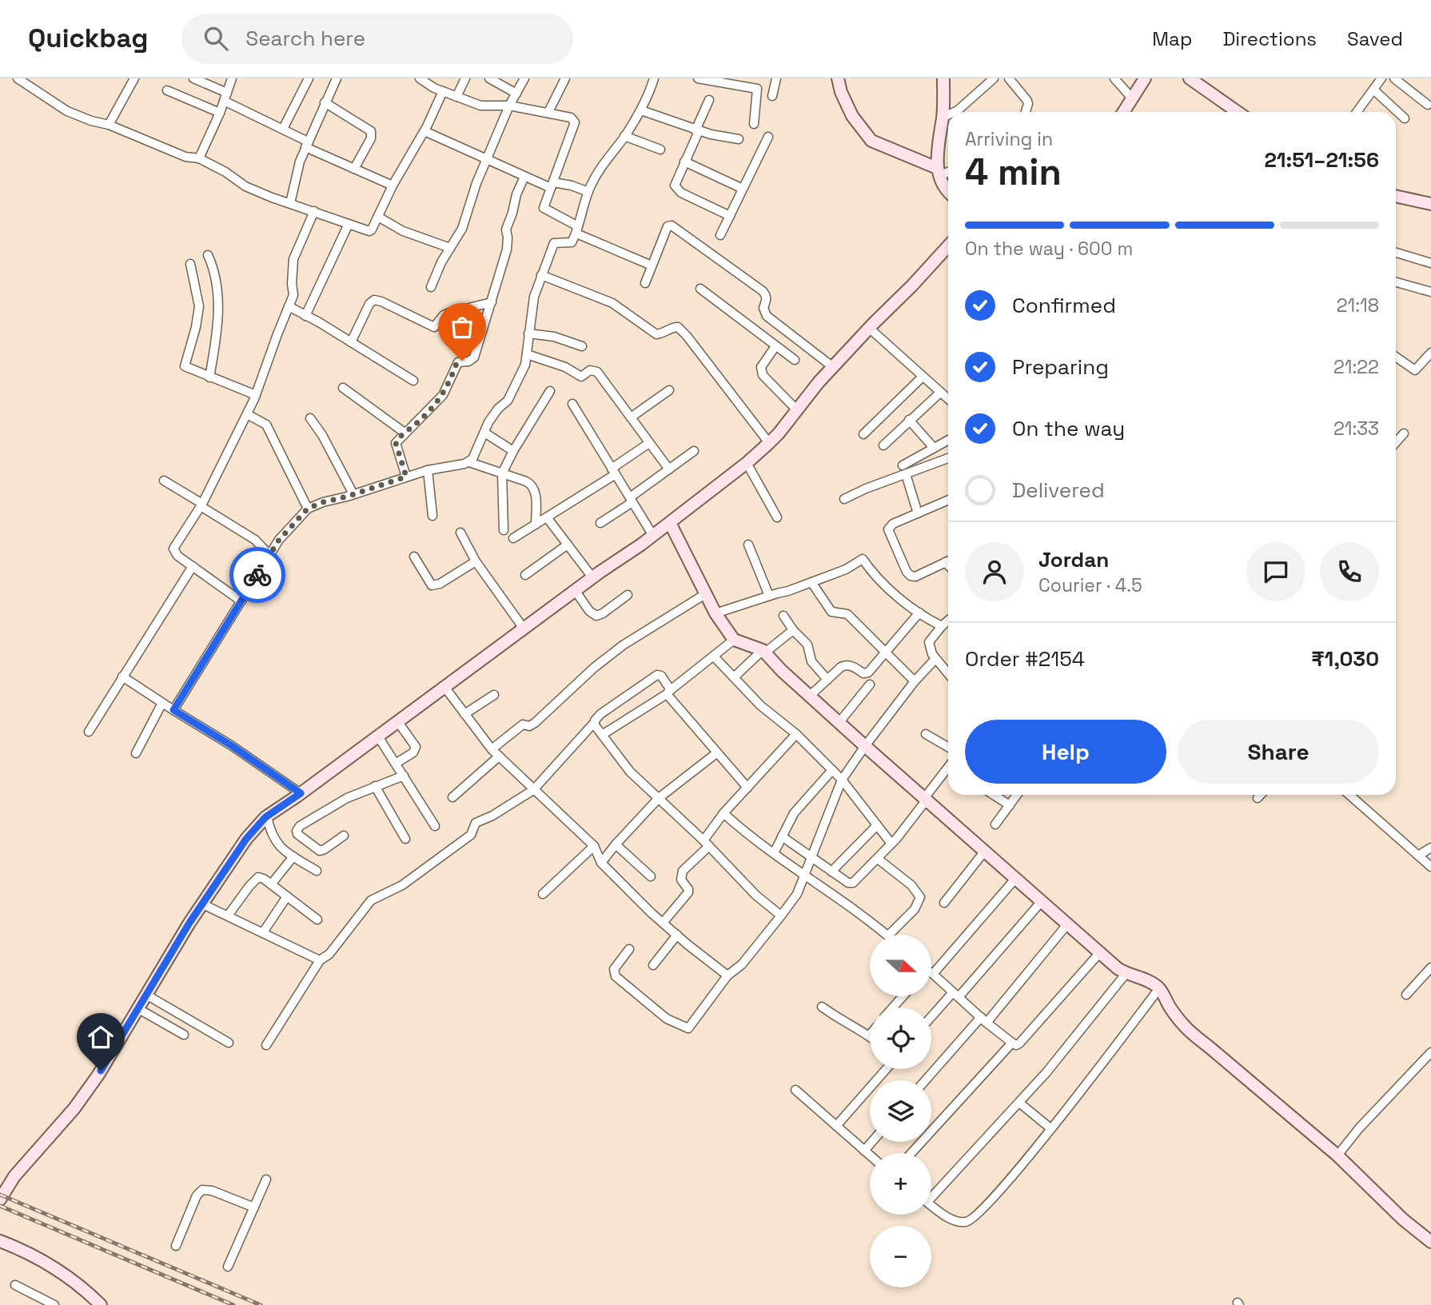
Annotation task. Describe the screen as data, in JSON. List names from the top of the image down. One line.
{"north":"right","page":{"header":"Quickbag","search":"Search here","nav":["Map","Directions","Saved"],"heading":["4 min","Arriving in","21:51–21:56"],"panel":["Jordan","Courier · 4.5","Order #2154","₹1,030"],"bar":"On the way · 600 m","list":[["Confirmed","21:18"],["Preparing","21:22"],["On the way","21:33"],"Delivered"],"buttons":["Help","Share"],"map_buttons":["+","−"]}}
